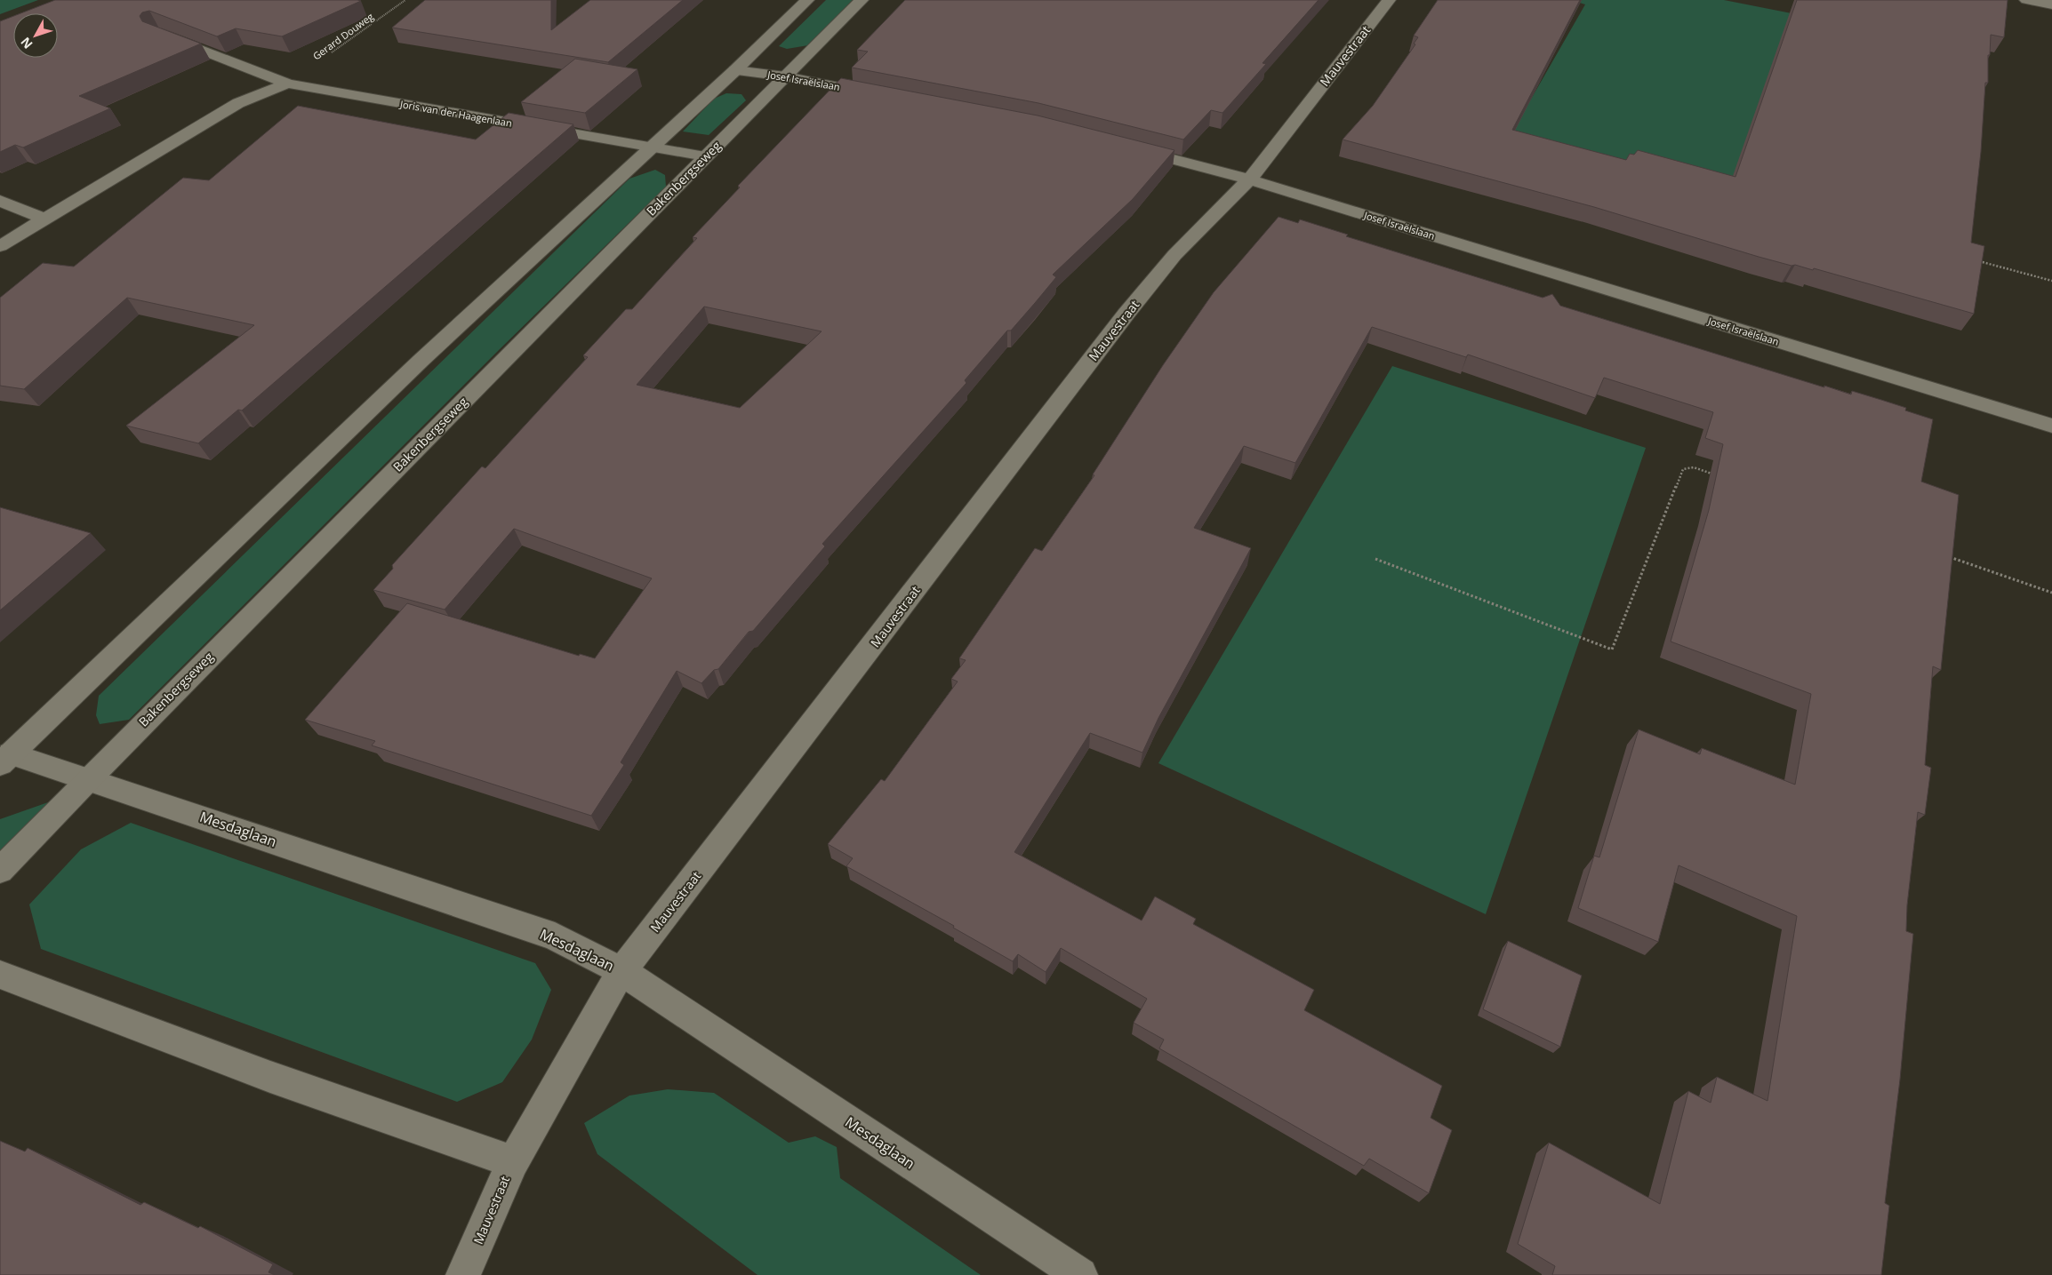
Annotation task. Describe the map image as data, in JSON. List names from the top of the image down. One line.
{"streets":{"street":["Mauvestraat","Josef Israëlslaan","Joris van der Haagenlaan","Bakenbergseweg","Mesdaglaan"],"path":["Gerard Douweg"]},"crossings":[["Gerard Douweg","Joris van der Haagenlaan"],["Mauvestraat","Josef Israëlslaan"],["Mauvestraat","Mesdaglaan"],["Josef Israëlslaan","Bakenbergseweg"],["Joris van der Haagenlaan","Bakenbergseweg"],["Bakenbergseweg","Mesdaglaan"]],"north":"bottom left"}
